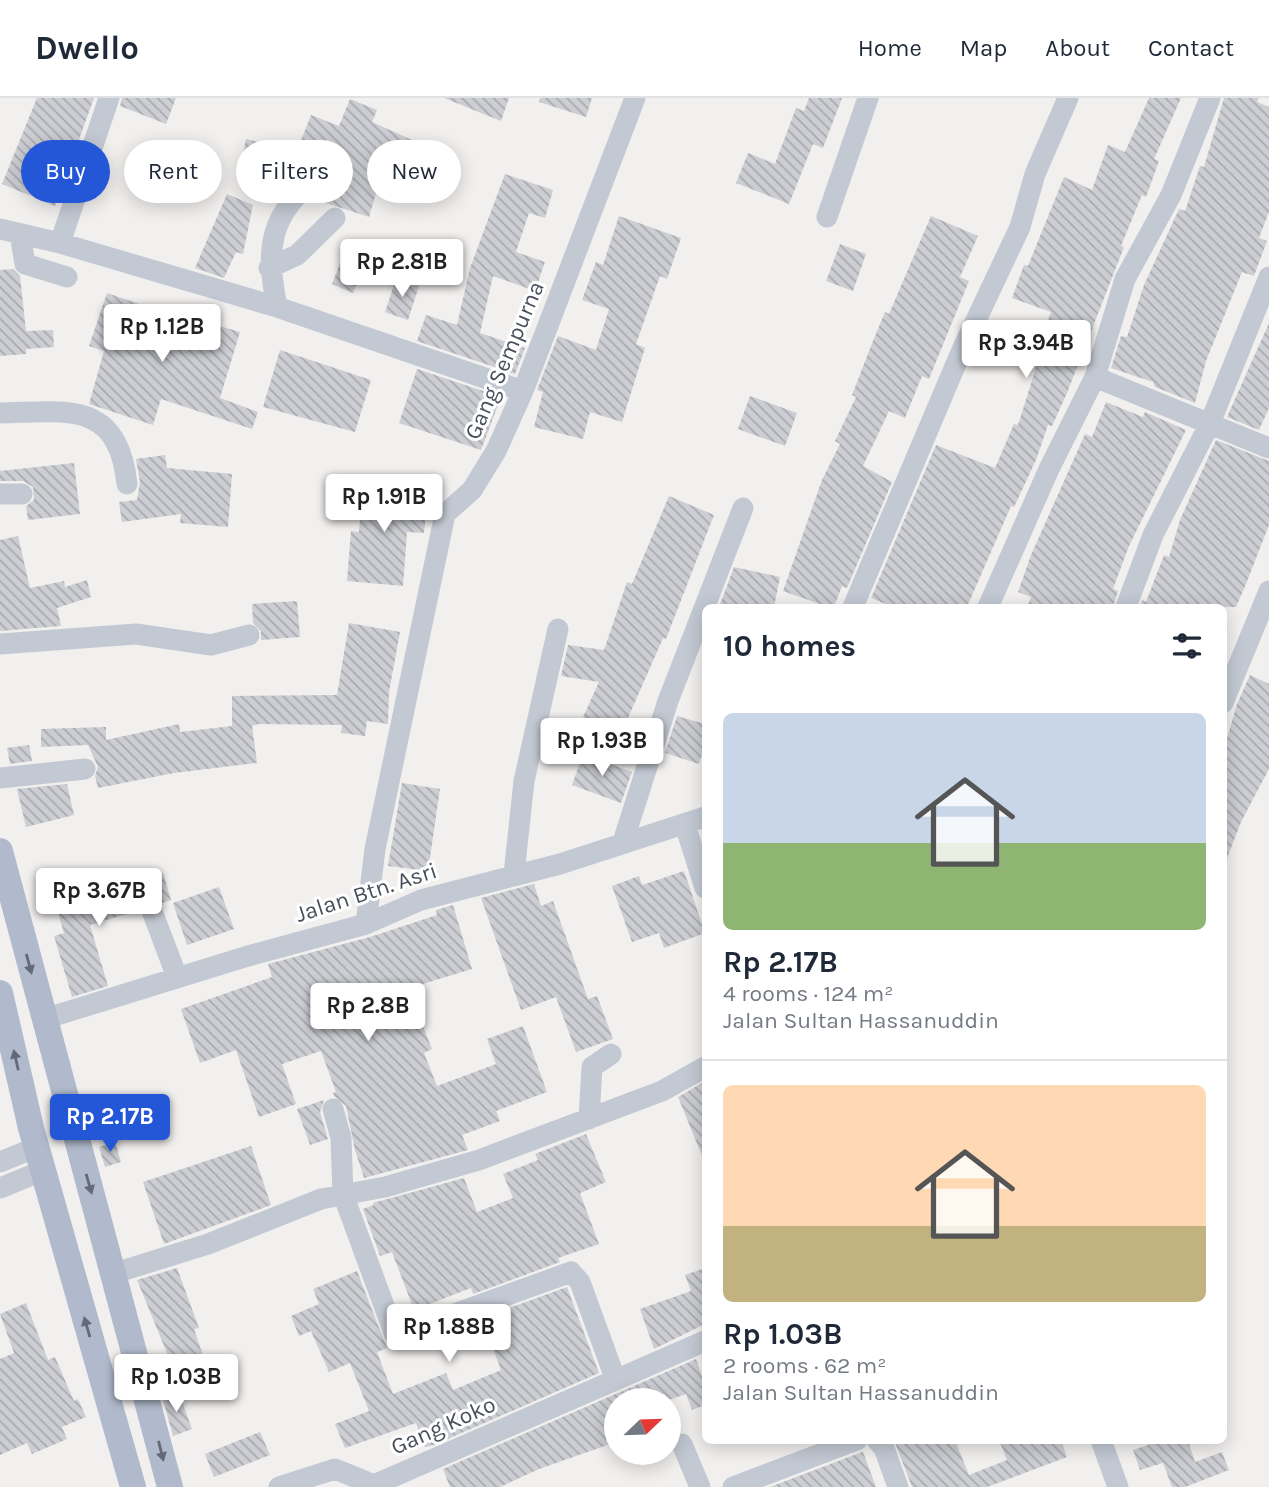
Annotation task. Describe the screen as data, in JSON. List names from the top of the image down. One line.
{"streets":{"street":["Gang Sempurna","Jalan Btn. Asri","Gang Koko"]},"crossings":[["Gang Sempurna","Jalan Btn. Asri"]],"north":"top right","page":{"header":"Dwello","nav":["Home","Map","About","Contact"],"chip":["Buy","Rent","Filters","New"],"price":["Rp 2.81B","Rp 1.12B","Rp 3.94B","Rp 1.91B","Rp 1.93B","Rp 3.67B","Rp 2.8B","Rp 2.17B","Rp 1.88B","Rp 1.03B"],"heading":"10 homes","list":[{"name":"Rp 2.17B","note":"4 rooms · 124 m² · Jalan Sultan Hassanuddin"},{"name":"Rp 1.03B","note":"2 rooms · 62 m² · Jalan Sultan Hassanuddin"}]}}
